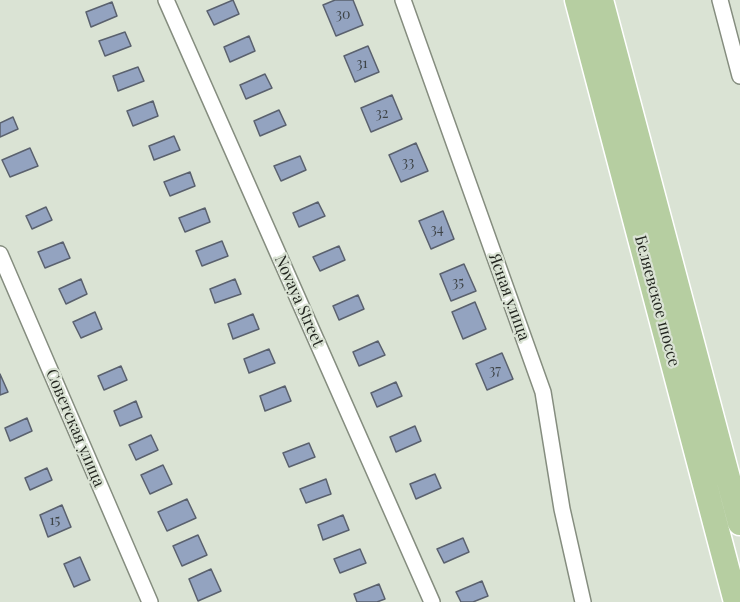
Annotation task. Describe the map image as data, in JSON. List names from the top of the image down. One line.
{"streets":{"main road":["Беляевское шоссе"],"street":["Ясная улица","Novaya Street","Советская улица"]},"house_numbers":["30","31","32","33","34","35","37","15"]}
